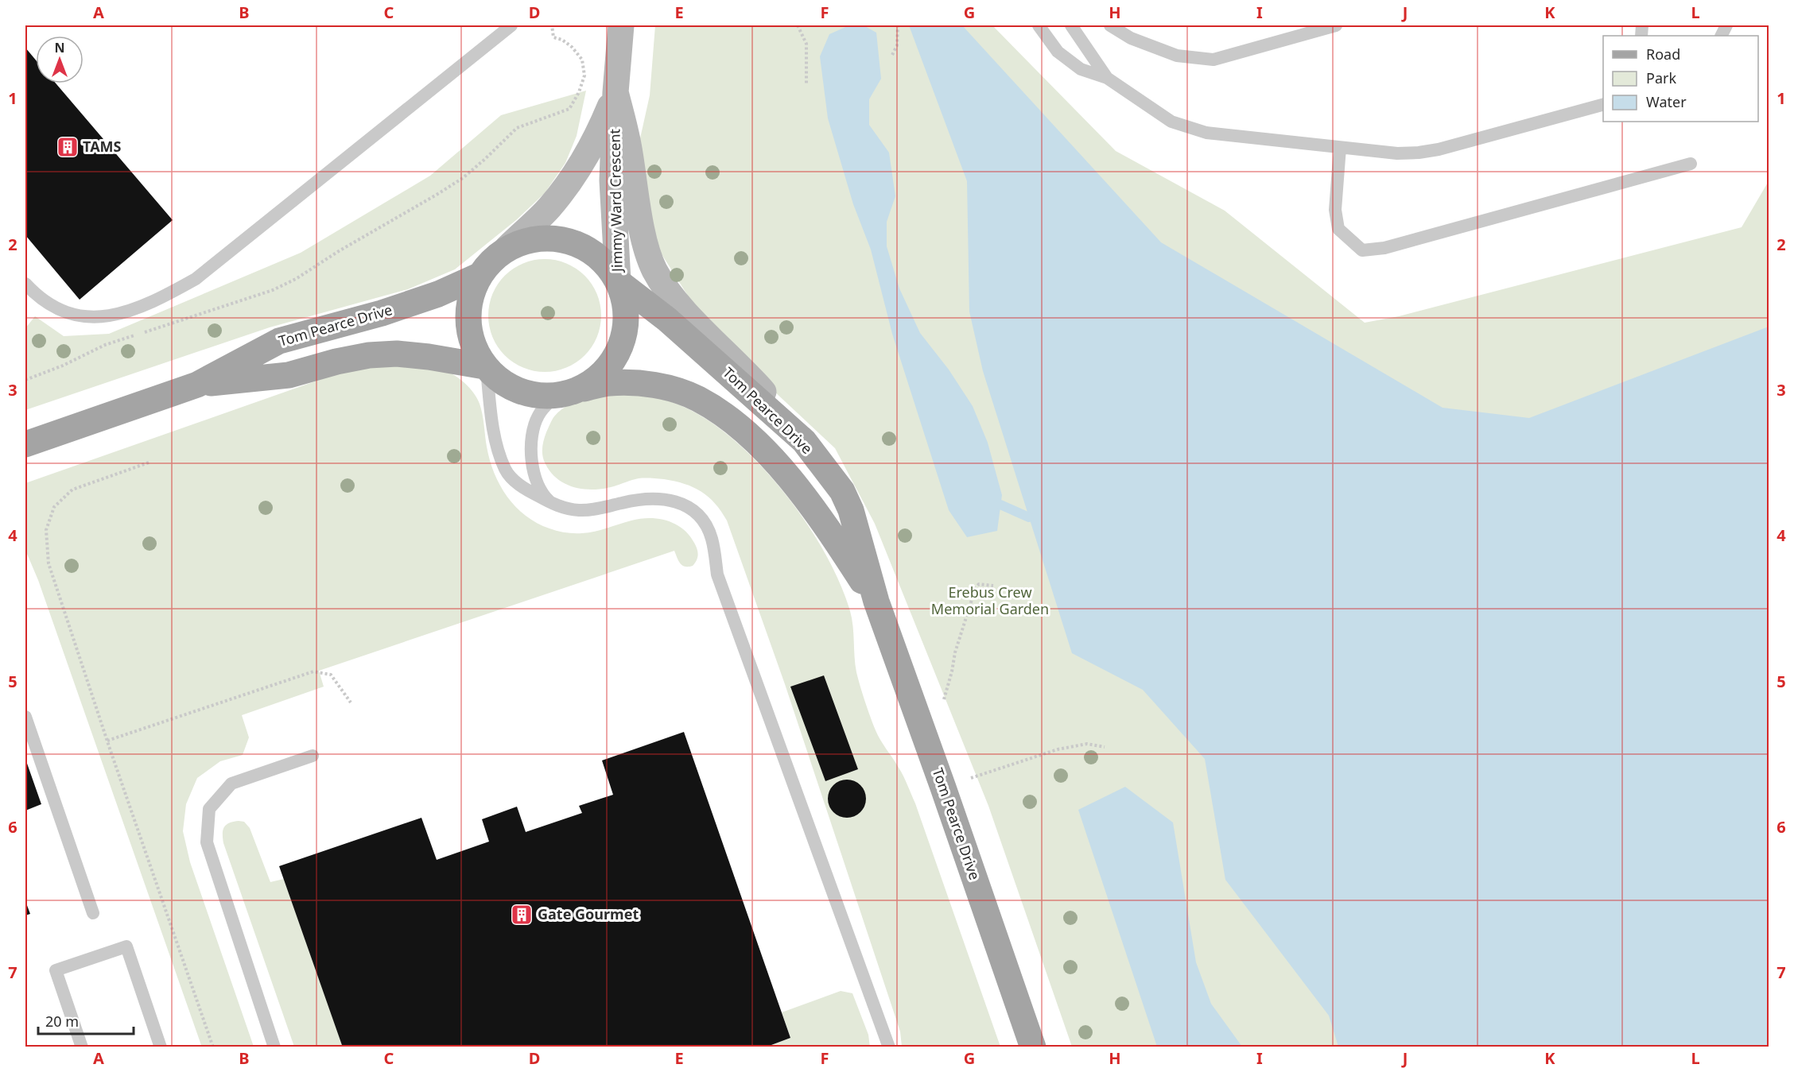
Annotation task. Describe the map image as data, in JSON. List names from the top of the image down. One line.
{"streets":{"main road":["Tom Pearce Drive"],"street":["Jimmy Ward Crescent"]},"crossings":[["Jimmy Ward Crescent","Tom Pearce Drive"]],"parks":["Erebus Crew Memorial Garden"],"places":{"building":["TAMS","Gate Gourmet"]},"legend":["Road","Park","Water"],"scale_bar":"20 m","north":"top","grid":{"columns":["A","B","C","D","E","F","G","H","I","J","K","L"],"rows":["1","2","3","4","5","6","7"]}}
